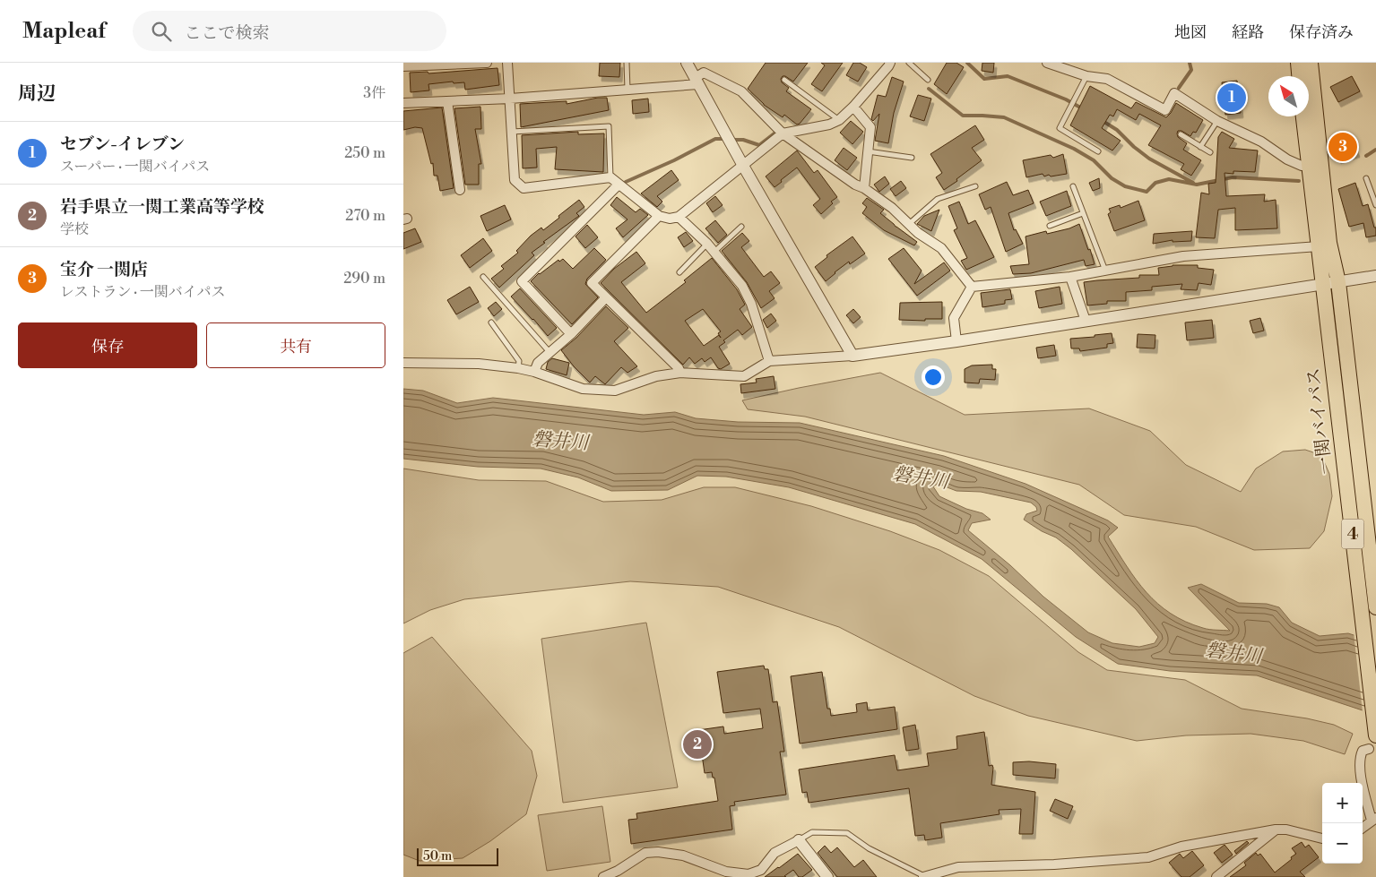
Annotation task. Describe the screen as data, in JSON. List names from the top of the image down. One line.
{"streets":{"highway":["一関バイパス","4"]},"water":["磐井川"],"scale_bar":"50 m","north":"top left","page":{"header":"Mapleaf","search":"ここで検索","nav":["地図","経路","保存済み"],"heading":["周辺","3件"],"pins":["1","3","2"],"list":[{"mark":"1","name":"セブン-イレブン","note":"スーパー · 一関バイパス","value":"250 m"},{"mark":"2","name":"岩手県立一関工業高等学校","note":"学校","value":"270 m"},{"mark":"3","name":"宝介 一関店","note":"レストラン · 一関バイパス","value":"290 m"}],"buttons":["保存","共有"],"map_buttons":["+","−"],"scale":"50 m"}}
